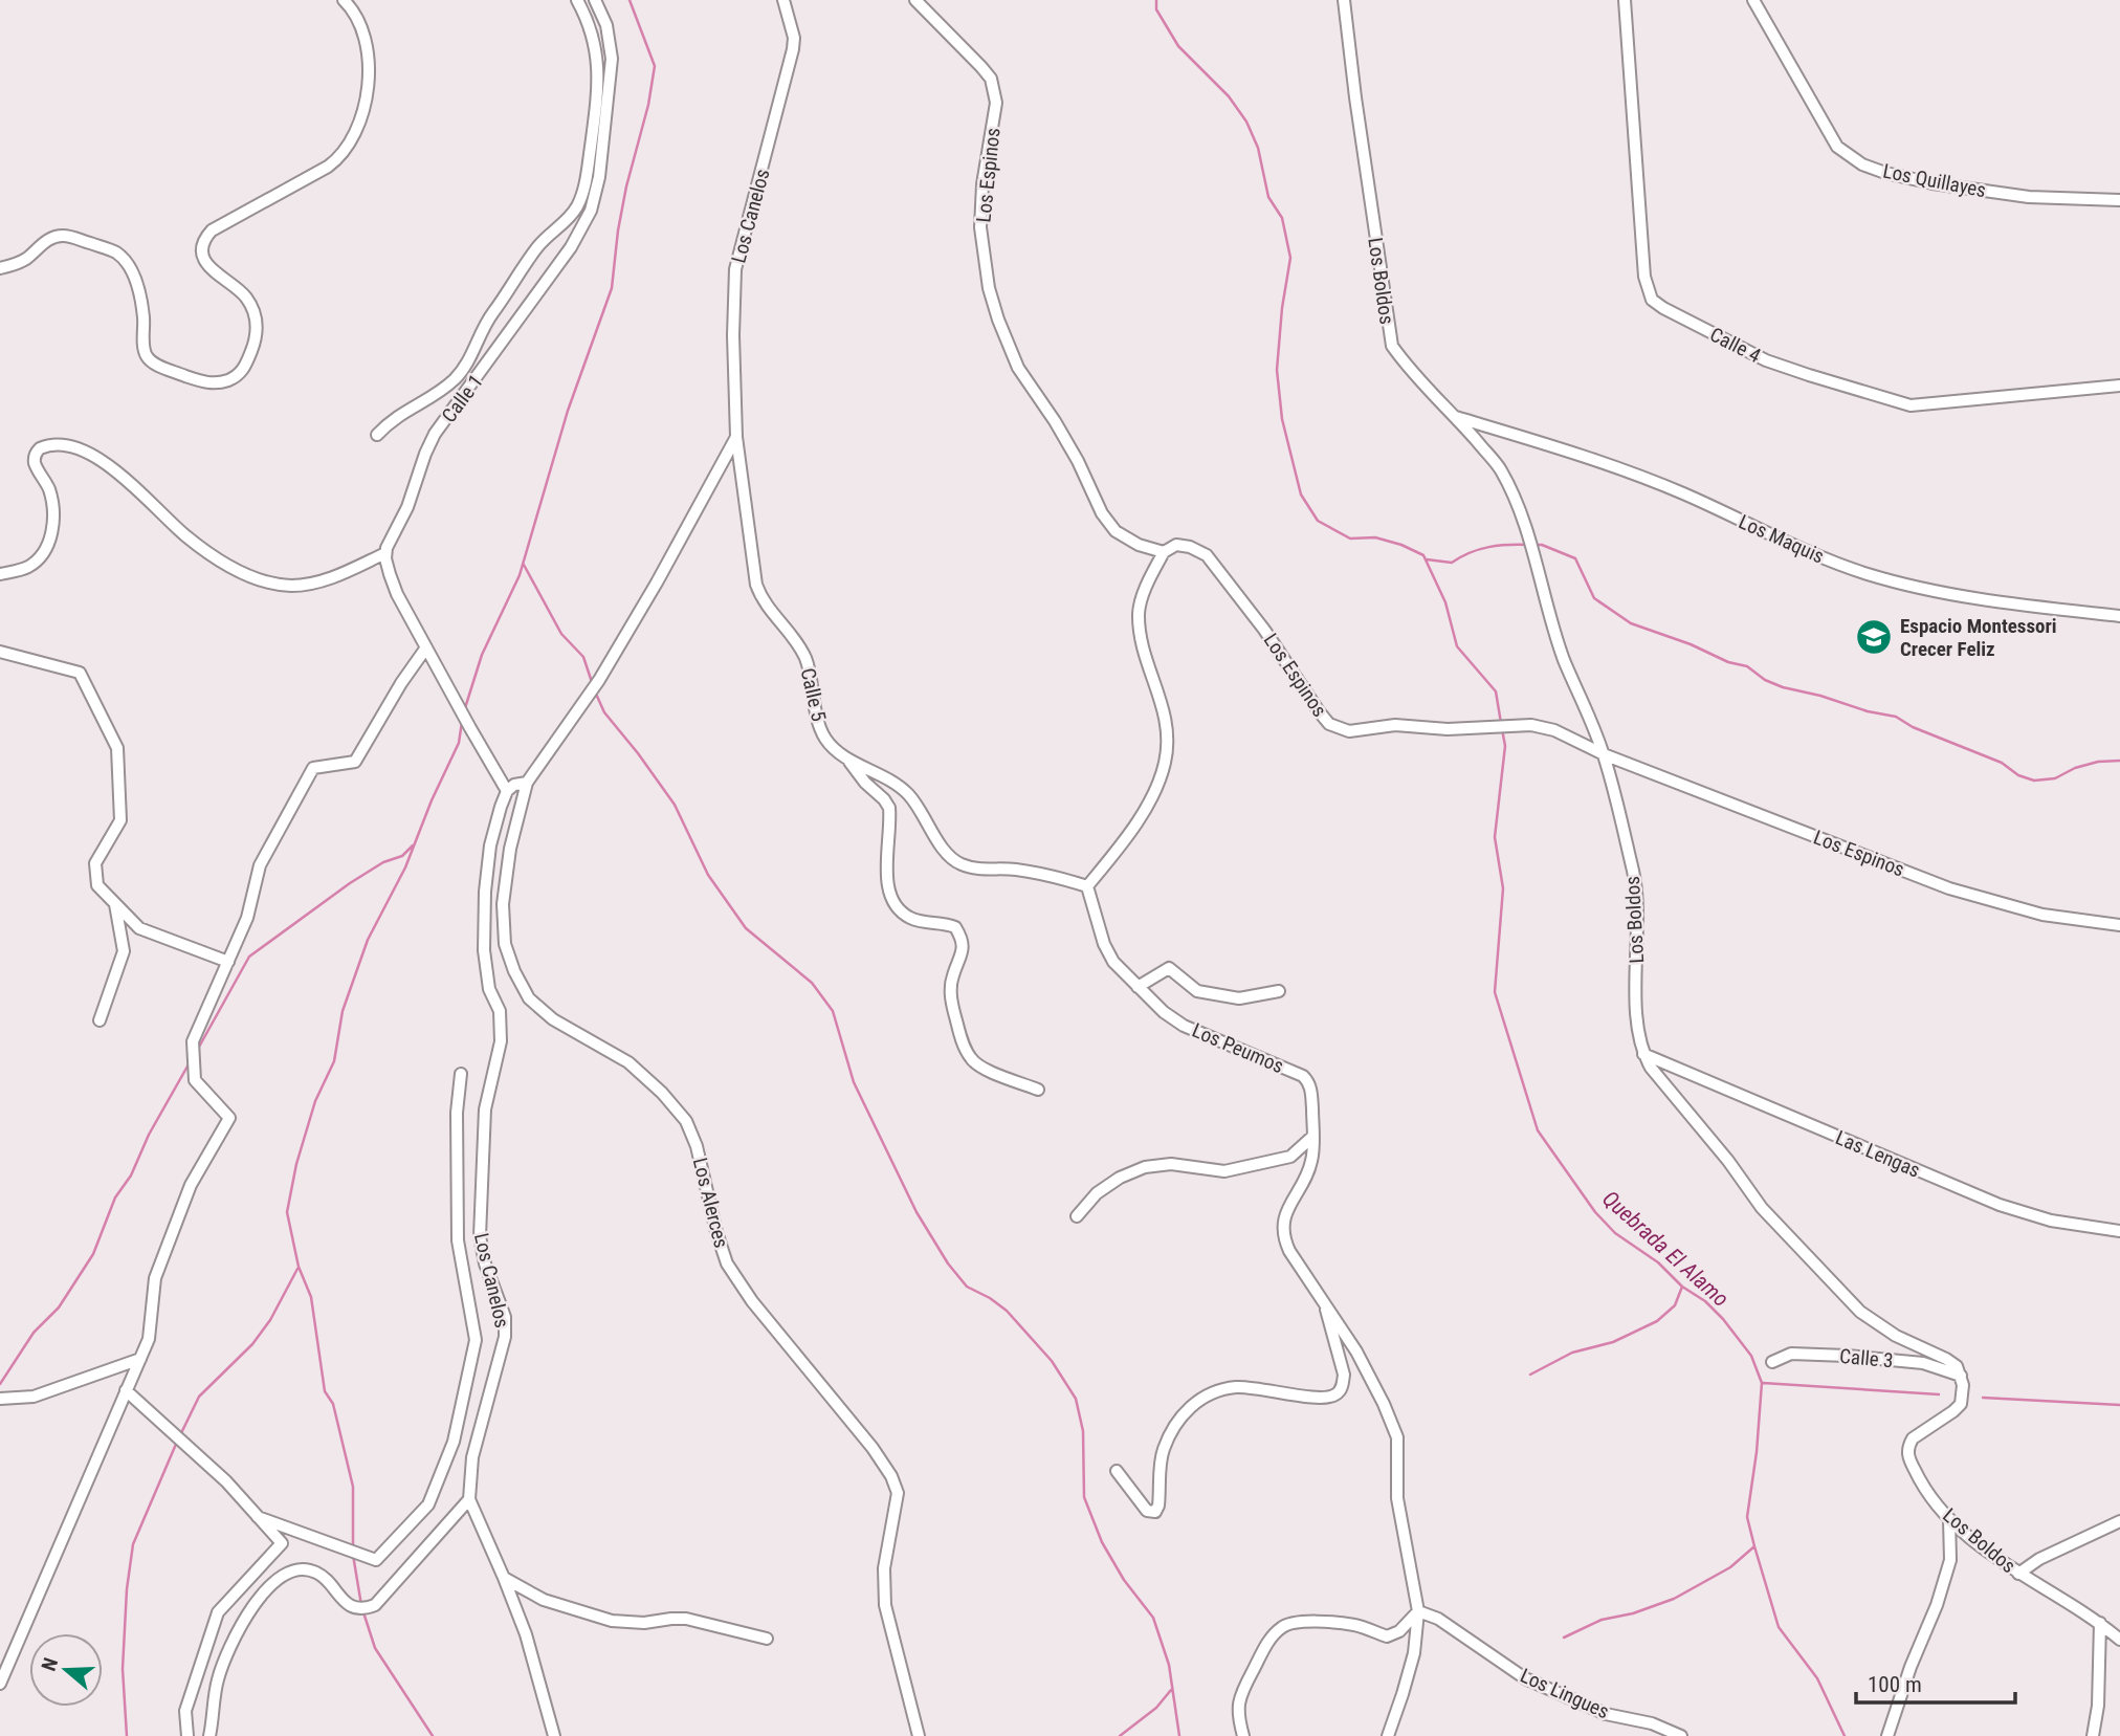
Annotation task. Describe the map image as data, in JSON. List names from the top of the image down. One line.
{"streets":{"street":["Los Espinos","Los Quillayes","Los Canelos","Los Boldos","Calle 4","Calle 1","Los Maquis","Calle 5","Los Peumos","Las Lengas","Los Alerces","Calle 3","Los Lingues"]},"crossings":[["Los Espinos","Los Boldos"],["Los Canelos","Calle 5"],["Los Boldos","Los Maquis"],["Los Boldos","Las Lengas"],["Los Boldos","Calle 3"],["Calle 5","Los Peumos"],["Los Peumos","Los Lingues"]],"water":["Quebrada El Alamo"],"places":{"school or university":["Espacio Montessori Crecer Feliz"]},"scale_bar":"100 m","north":"left"}
